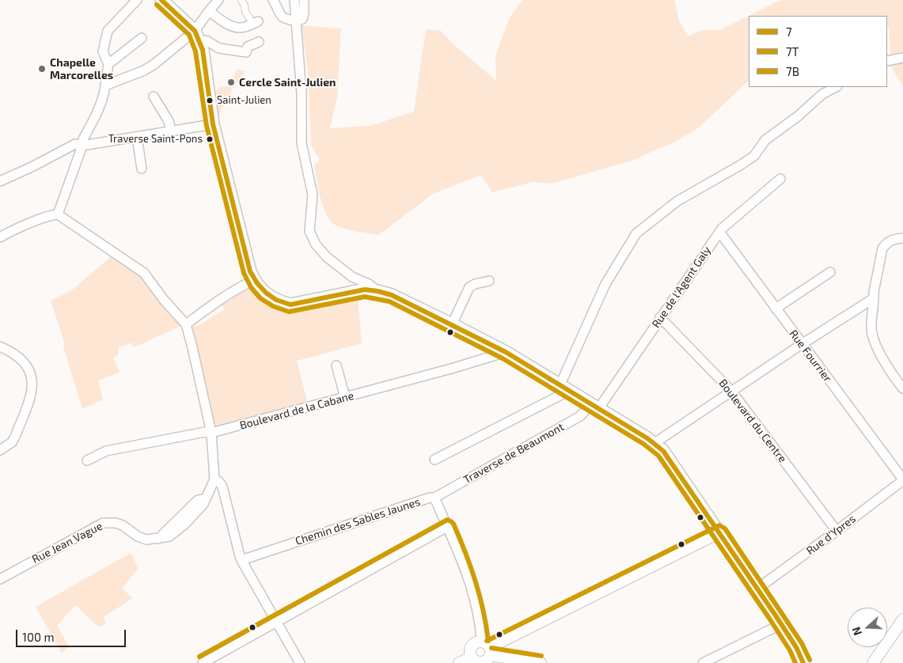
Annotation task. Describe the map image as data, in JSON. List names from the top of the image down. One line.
{"streets":{"street":["Rue de l'Agent Galy","Rue Fourrier","Boulevard de la Cabane","Boulevard du Centre","Traverse de Beaumont","Chemin des Sables Jaunes","Rue d'Ypres","Rue Jean Vague"]},"crossings":[["Rue de l'Agent Galy","Rue Fourrier"],["Rue de l'Agent Galy","Boulevard du Centre"],["Rue de l'Agent Galy","Traverse de Beaumont"],["Rue Fourrier","Rue d'Ypres"],["Boulevard du Centre","Rue d'Ypres"],["Traverse de Beaumont","Chemin des Sables Jaunes"]],"places":["Chapelle Marcorelles","Cercle Saint-Julien","Saint-Julien","Traverse Saint-Pons"],"lines":["transit line 7","transit line 7T","transit line 7B"],"legend":["7","7T","7B"],"scale_bar":"100 m","north":"left"}
